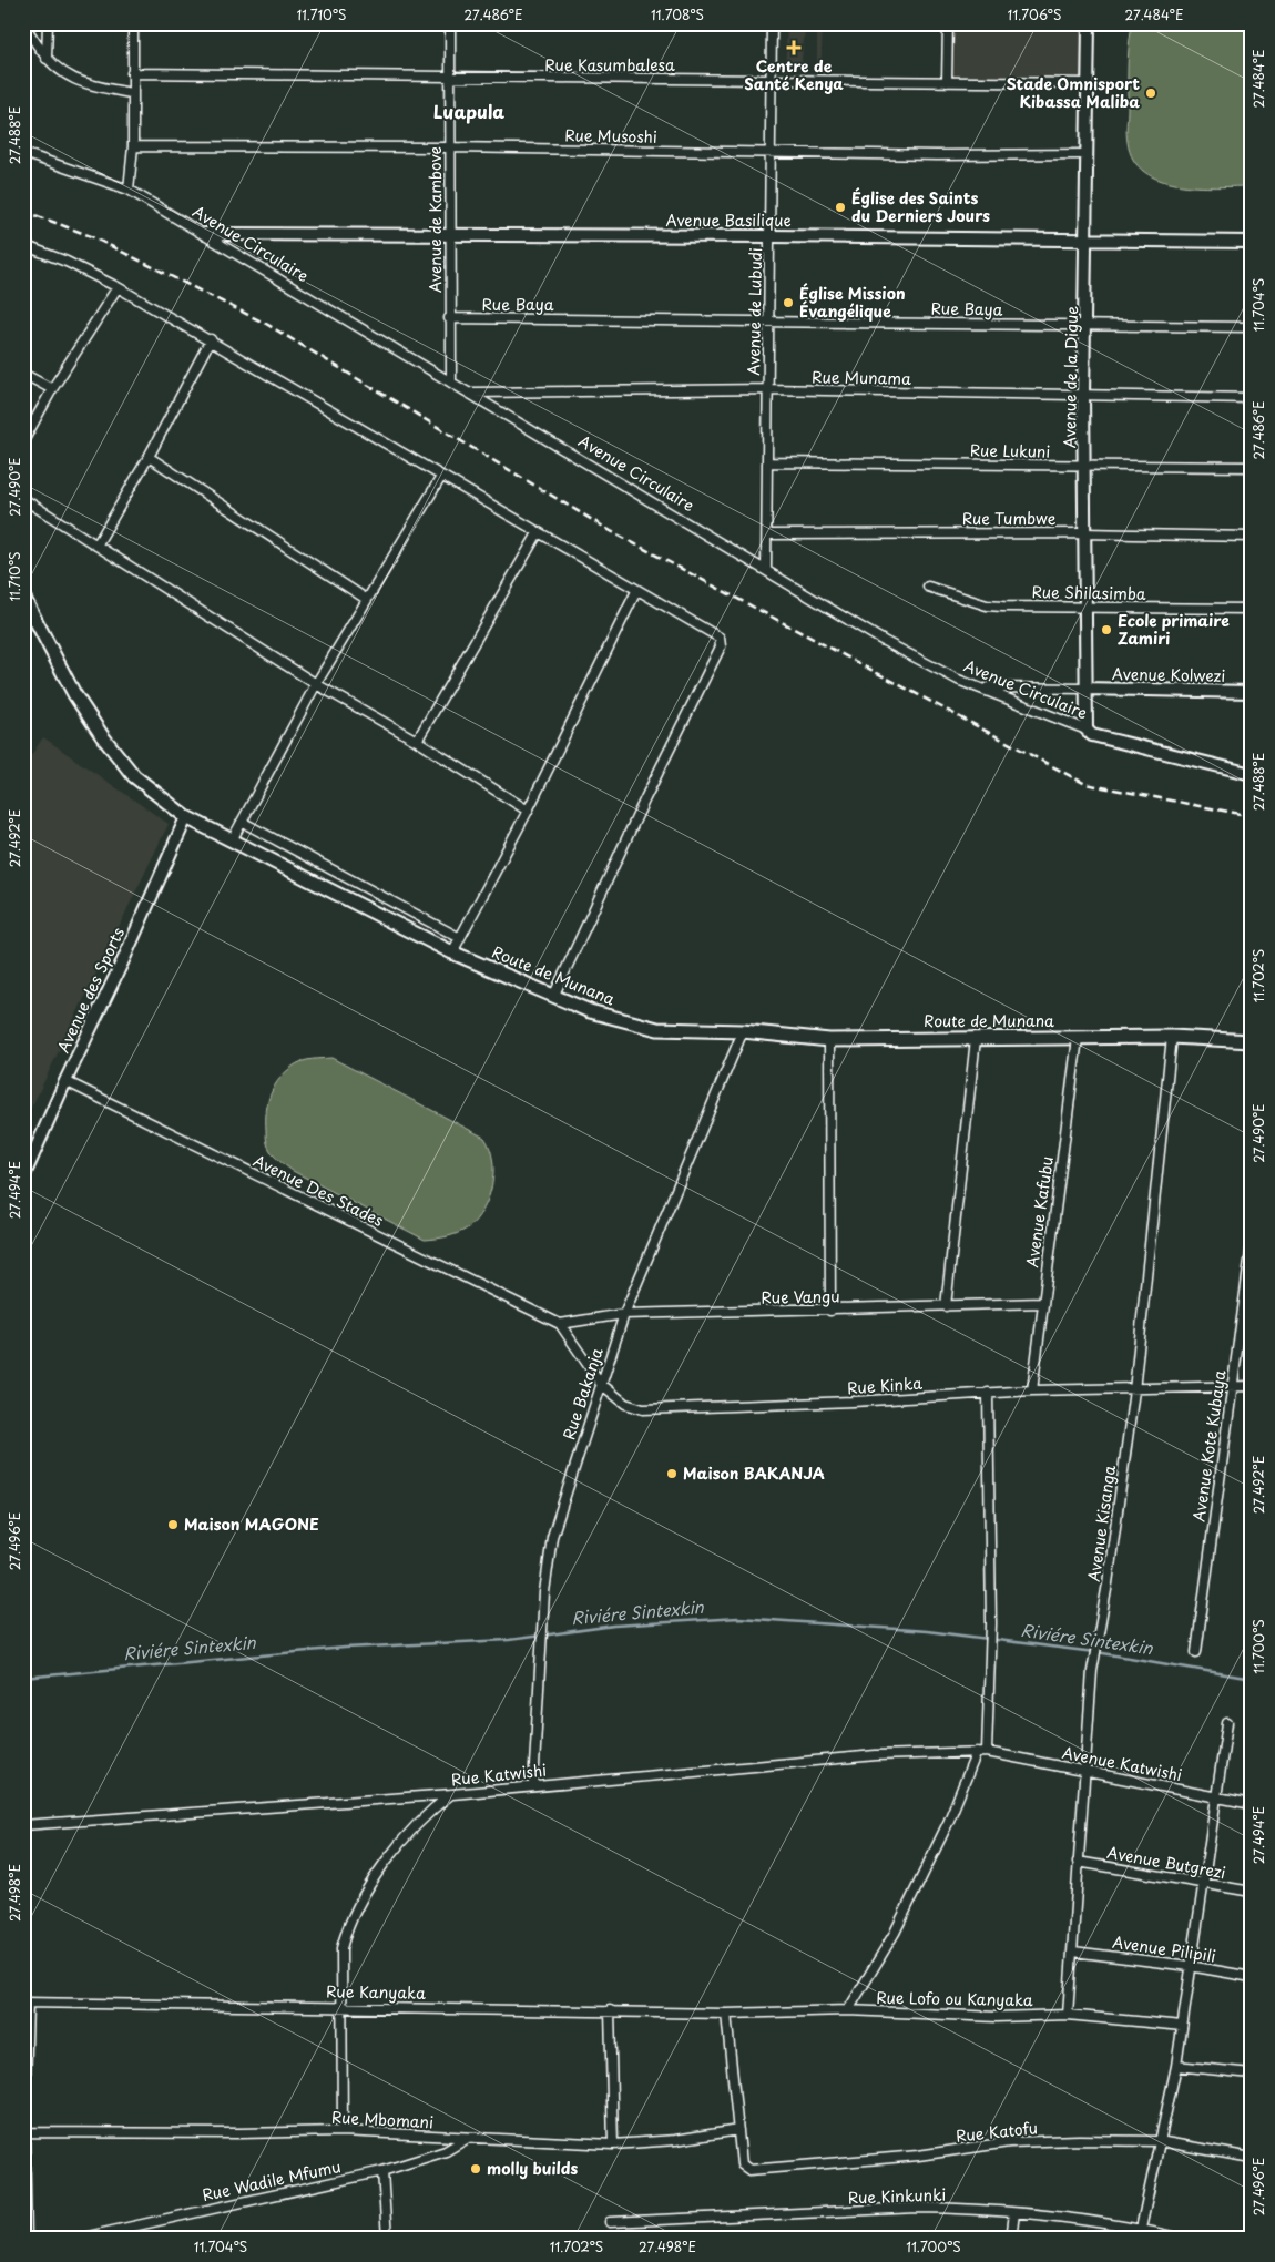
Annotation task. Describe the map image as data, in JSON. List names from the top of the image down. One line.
{"streets":{"main road":["Route de Munana"],"street":["Rue Kasumbalesa","Rue Musoshi","Avenue de Kambove","Avenue Basilique","Avenue Circulaire","Rue Baya","Avenue de Lubudi","Avenue de la Digue","Rue Munama","Rue Lukuni","Rue Tumbwe","Rue Shilasimba","Avenue Kolwezi","Avenue des Sports","Avenue Des Stades","Avenue Kafubu","Rue Vangu","Rue Kinka","Rue Bakanja","Avenue Kote Kubaya","Avenue Kisanga","Avenue Katwishi","Rue Katwishi","Avenue Butgrezi","Avenue Pilipili","Rue Kanyaka","Rue Lofo ou Kanyaka","Rue Mbomani","Rue Katofu","Rue Wadile Mfumu","Rue Kinkunki"]},"crossings":[["Rue Kasumbalesa","Avenue de Kambove"],["Rue Kasumbalesa","Avenue de Lubudi"],["Rue Kasumbalesa","Avenue de la Digue"],["Rue Musoshi","Avenue de Kambove"],["Rue Musoshi","Avenue de Lubudi"],["Rue Musoshi","Avenue de la Digue"],["Avenue de Kambove","Avenue Basilique"],["Avenue de Kambove","Avenue Circulaire"],["Avenue de Kambove","Rue Baya"],["Avenue Basilique","Avenue Circulaire"],["Avenue Basilique","Avenue de Lubudi"],["Avenue Basilique","Avenue de la Digue"],["Avenue Circulaire","Avenue de Lubudi"],["Avenue Circulaire","Avenue de la Digue"],["Avenue Circulaire","Rue Munama"],["Rue Baya","Avenue de Lubudi"],["Rue Baya","Avenue de la Digue"],["Avenue de Lubudi","Rue Munama"],["Avenue de Lubudi","Rue Lukuni"],["Avenue de Lubudi","Rue Tumbwe"],["Avenue de la Digue","Rue Munama"],["Avenue de la Digue","Rue Lukuni"],["Avenue de la Digue","Rue Tumbwe"],["Avenue de la Digue","Rue Shilasimba"],["Avenue de la Digue","Avenue Kolwezi"],["Route de Munana","Avenue des Sports"],["Route de Munana","Avenue Kafubu"],["Route de Munana","Rue Bakanja"],["Route de Munana","Avenue Kisanga"],["Avenue des Sports","Avenue Des Stades"],["Avenue Des Stades","Rue Vangu"],["Avenue Des Stades","Rue Kinka"],["Avenue Kafubu","Rue Vangu"],["Avenue Kafubu","Rue Kinka"],["Rue Vangu","Rue Kinka"],["Rue Vangu","Rue Bakanja"],["Rue Kinka","Rue Bakanja"],["Rue Kinka","Avenue Kote Kubaya"],["Rue Kinka","Avenue Kisanga"],["Rue Bakanja","Rue Katwishi"],["Avenue Kisanga","Avenue Katwishi"],["Avenue Kisanga","Avenue Butgrezi"],["Avenue Kisanga","Avenue Pilipili"],["Avenue Kisanga","Rue Lofo ou Kanyaka"],["Avenue Katwishi","Rue Katwishi"],["Rue Kanyaka","Rue Lofo ou Kanyaka"],["Rue Mbomani","Rue Katofu"],["Rue Mbomani","Rue Wadile Mfumu"]],"districts":["Luapula"],"water":["Riviére Sintexkin"],"places":{"health":["Centre de Santé Kenya"],"other":["Stade Omnisport Kibassa Maliba","Église des Saints du Derniers Jours","Église Mission Évangélique","Ecole primaire Zamiri","Maison BAKANJA","Maison MAGONE","molly builds"]},"coordinates":["11.710°S","27.486°E","11.708°S","11.706°S","27.484°E","27.488°E","11.704°S","27.490°E","27.492°E","11.702°S","27.494°E","27.496°E","11.700°S","27.498°E"]}
